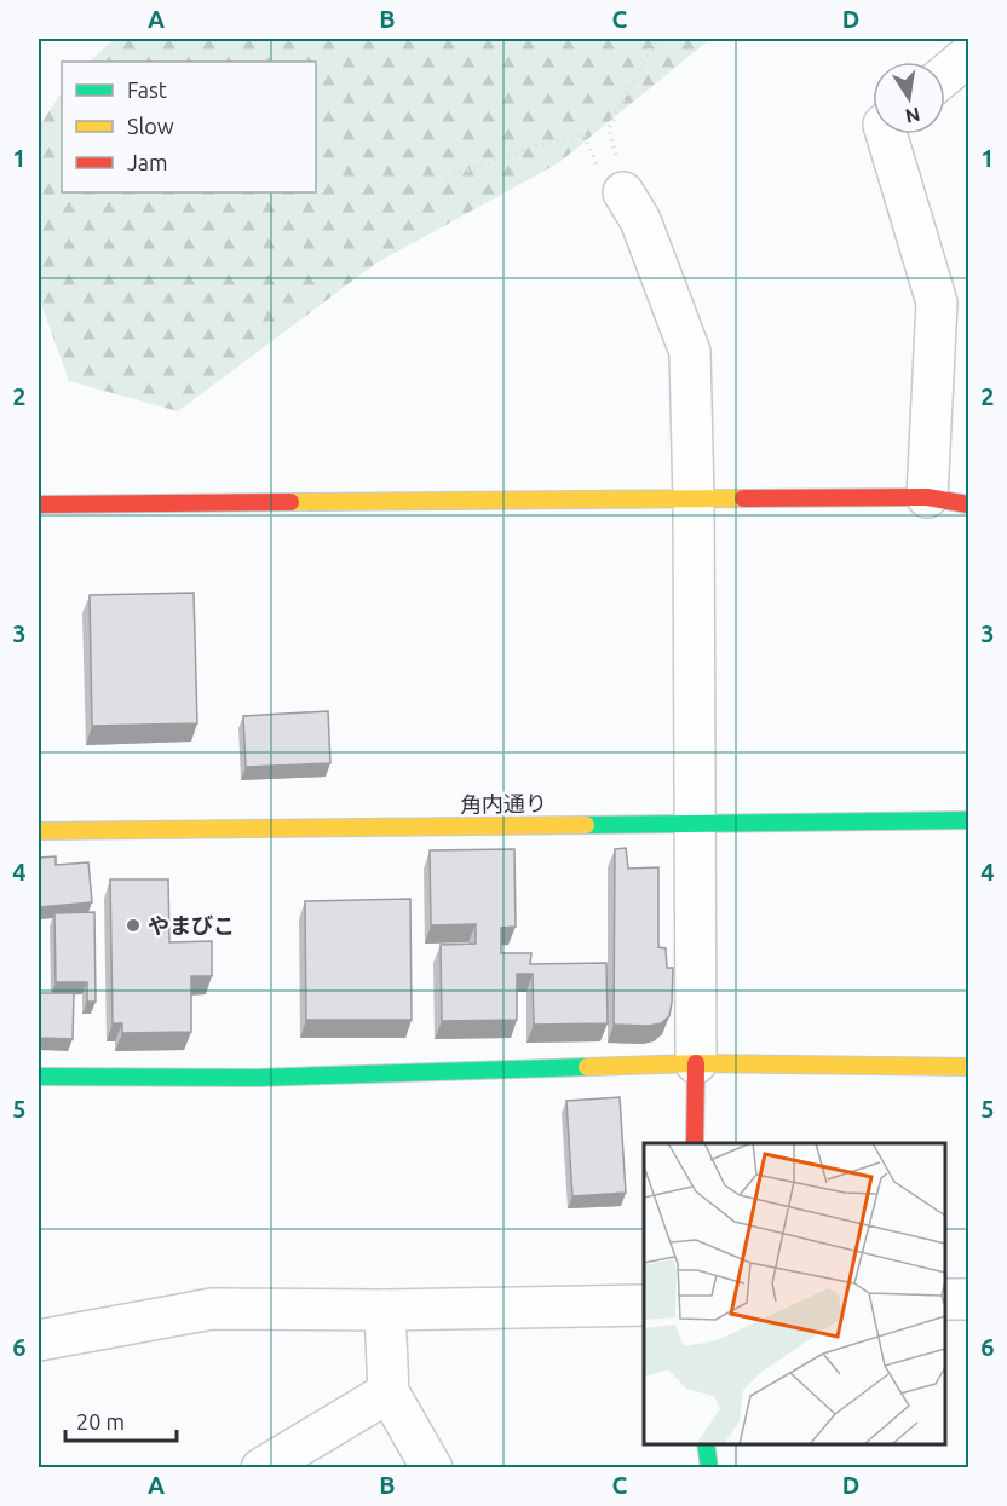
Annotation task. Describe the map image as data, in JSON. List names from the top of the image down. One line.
{"streets":{"street":["角内通り"]},"places":["やまびこ"],"legend":["Fast","Slow","Jam"],"scale_bar":"20 m","north":"bottom","grid":{"columns":["A","B","C","D"],"rows":["1","2","3","4","5","6"]}}
